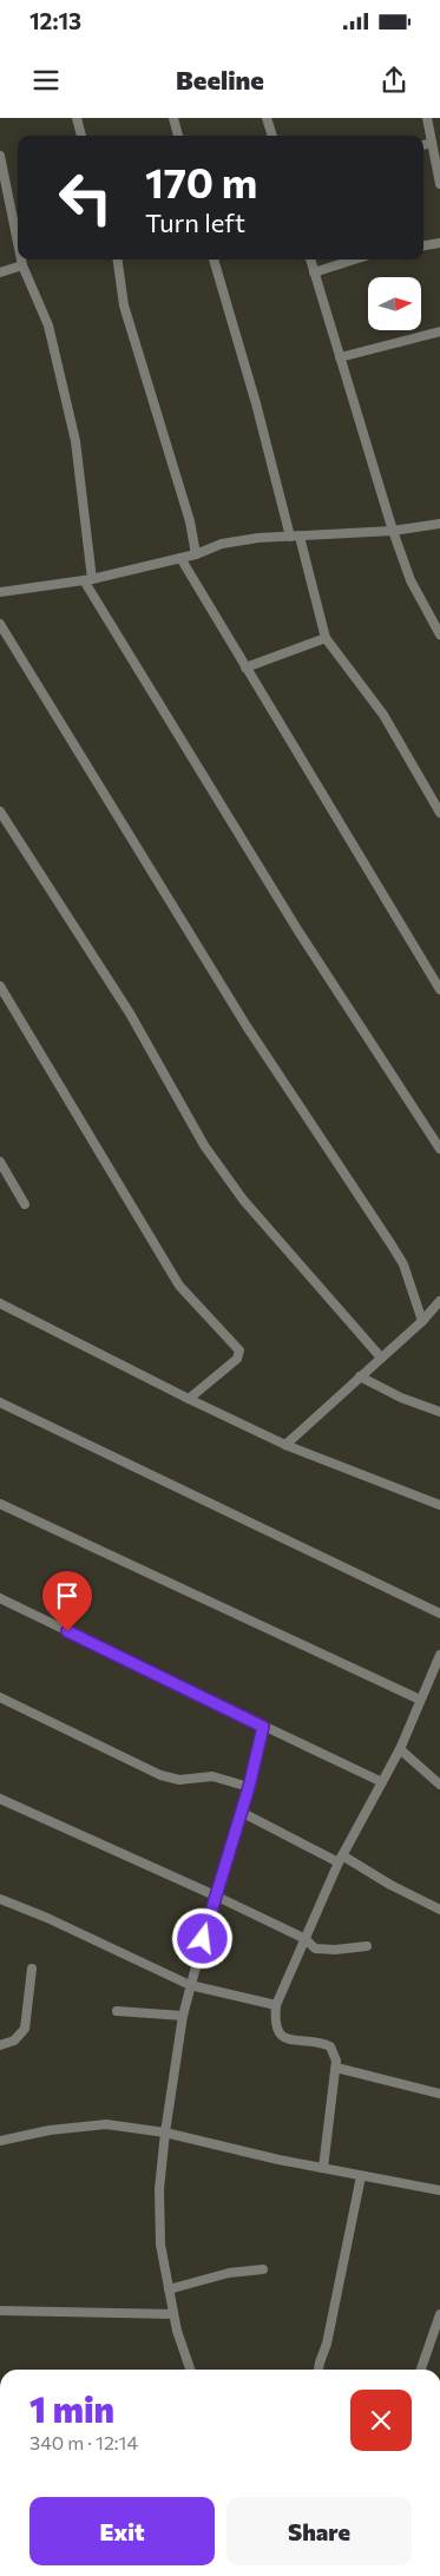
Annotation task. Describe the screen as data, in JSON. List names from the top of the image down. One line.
{"north":"right","page":{"status":"12:13","header":"Beeline","turn":["170 m","Turn left"],"heading":["1 min","340 m · 12:14"],"buttons":["Exit","Share"]}}
